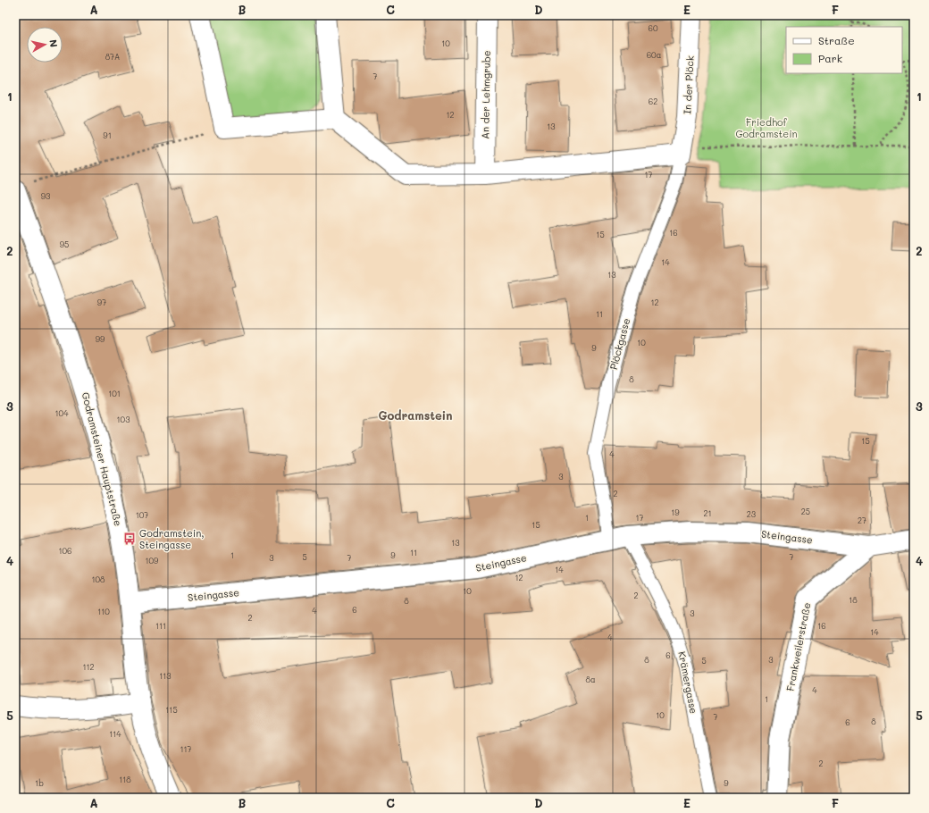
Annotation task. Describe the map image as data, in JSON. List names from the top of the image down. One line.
{"streets":{"street":["In der Plöck","An der Lehmgrube","Godramsteiner Hauptstraße","Steingasse","Frankweilerstraße"],"lane":["Plöckgasse","Krämergasse"]},"crossings":[["In der Plöck","Plöckgasse"],["Plöckgasse","Steingasse"],["Plöckgasse","Krämergasse"],["Godramsteiner Hauptstraße","Steingasse"],["Steingasse","Frankweilerstraße"],["Steingasse","Krämergasse"]],"districts":["Godramstein"],"parks":["Friedhof Godramstein"],"places":{"bus stop":["Godramstein, Steingasse"]},"house_numbers":["60","10","60a","87A","7","62","12","13","91","17","93","16","15","95","14","13","97","12","11","99","10","9","8","101","104","103","15","4","3","2","25","19","21","23","107","1","17","27","15","13","106","11","1","9","5","7","3","7","109","14","12","108","10","2","18","8","6","4","110","3","2","111","16","14","4","6","8","3","5","112","113","8a","4","1","115","10","7","8","6","114","117","2","118","1b","9"],"legend":["Straße","Park"],"north":"right","grid":{"columns":["A","B","C","D","E","F"],"rows":["1","2","3","4","5"]}}
